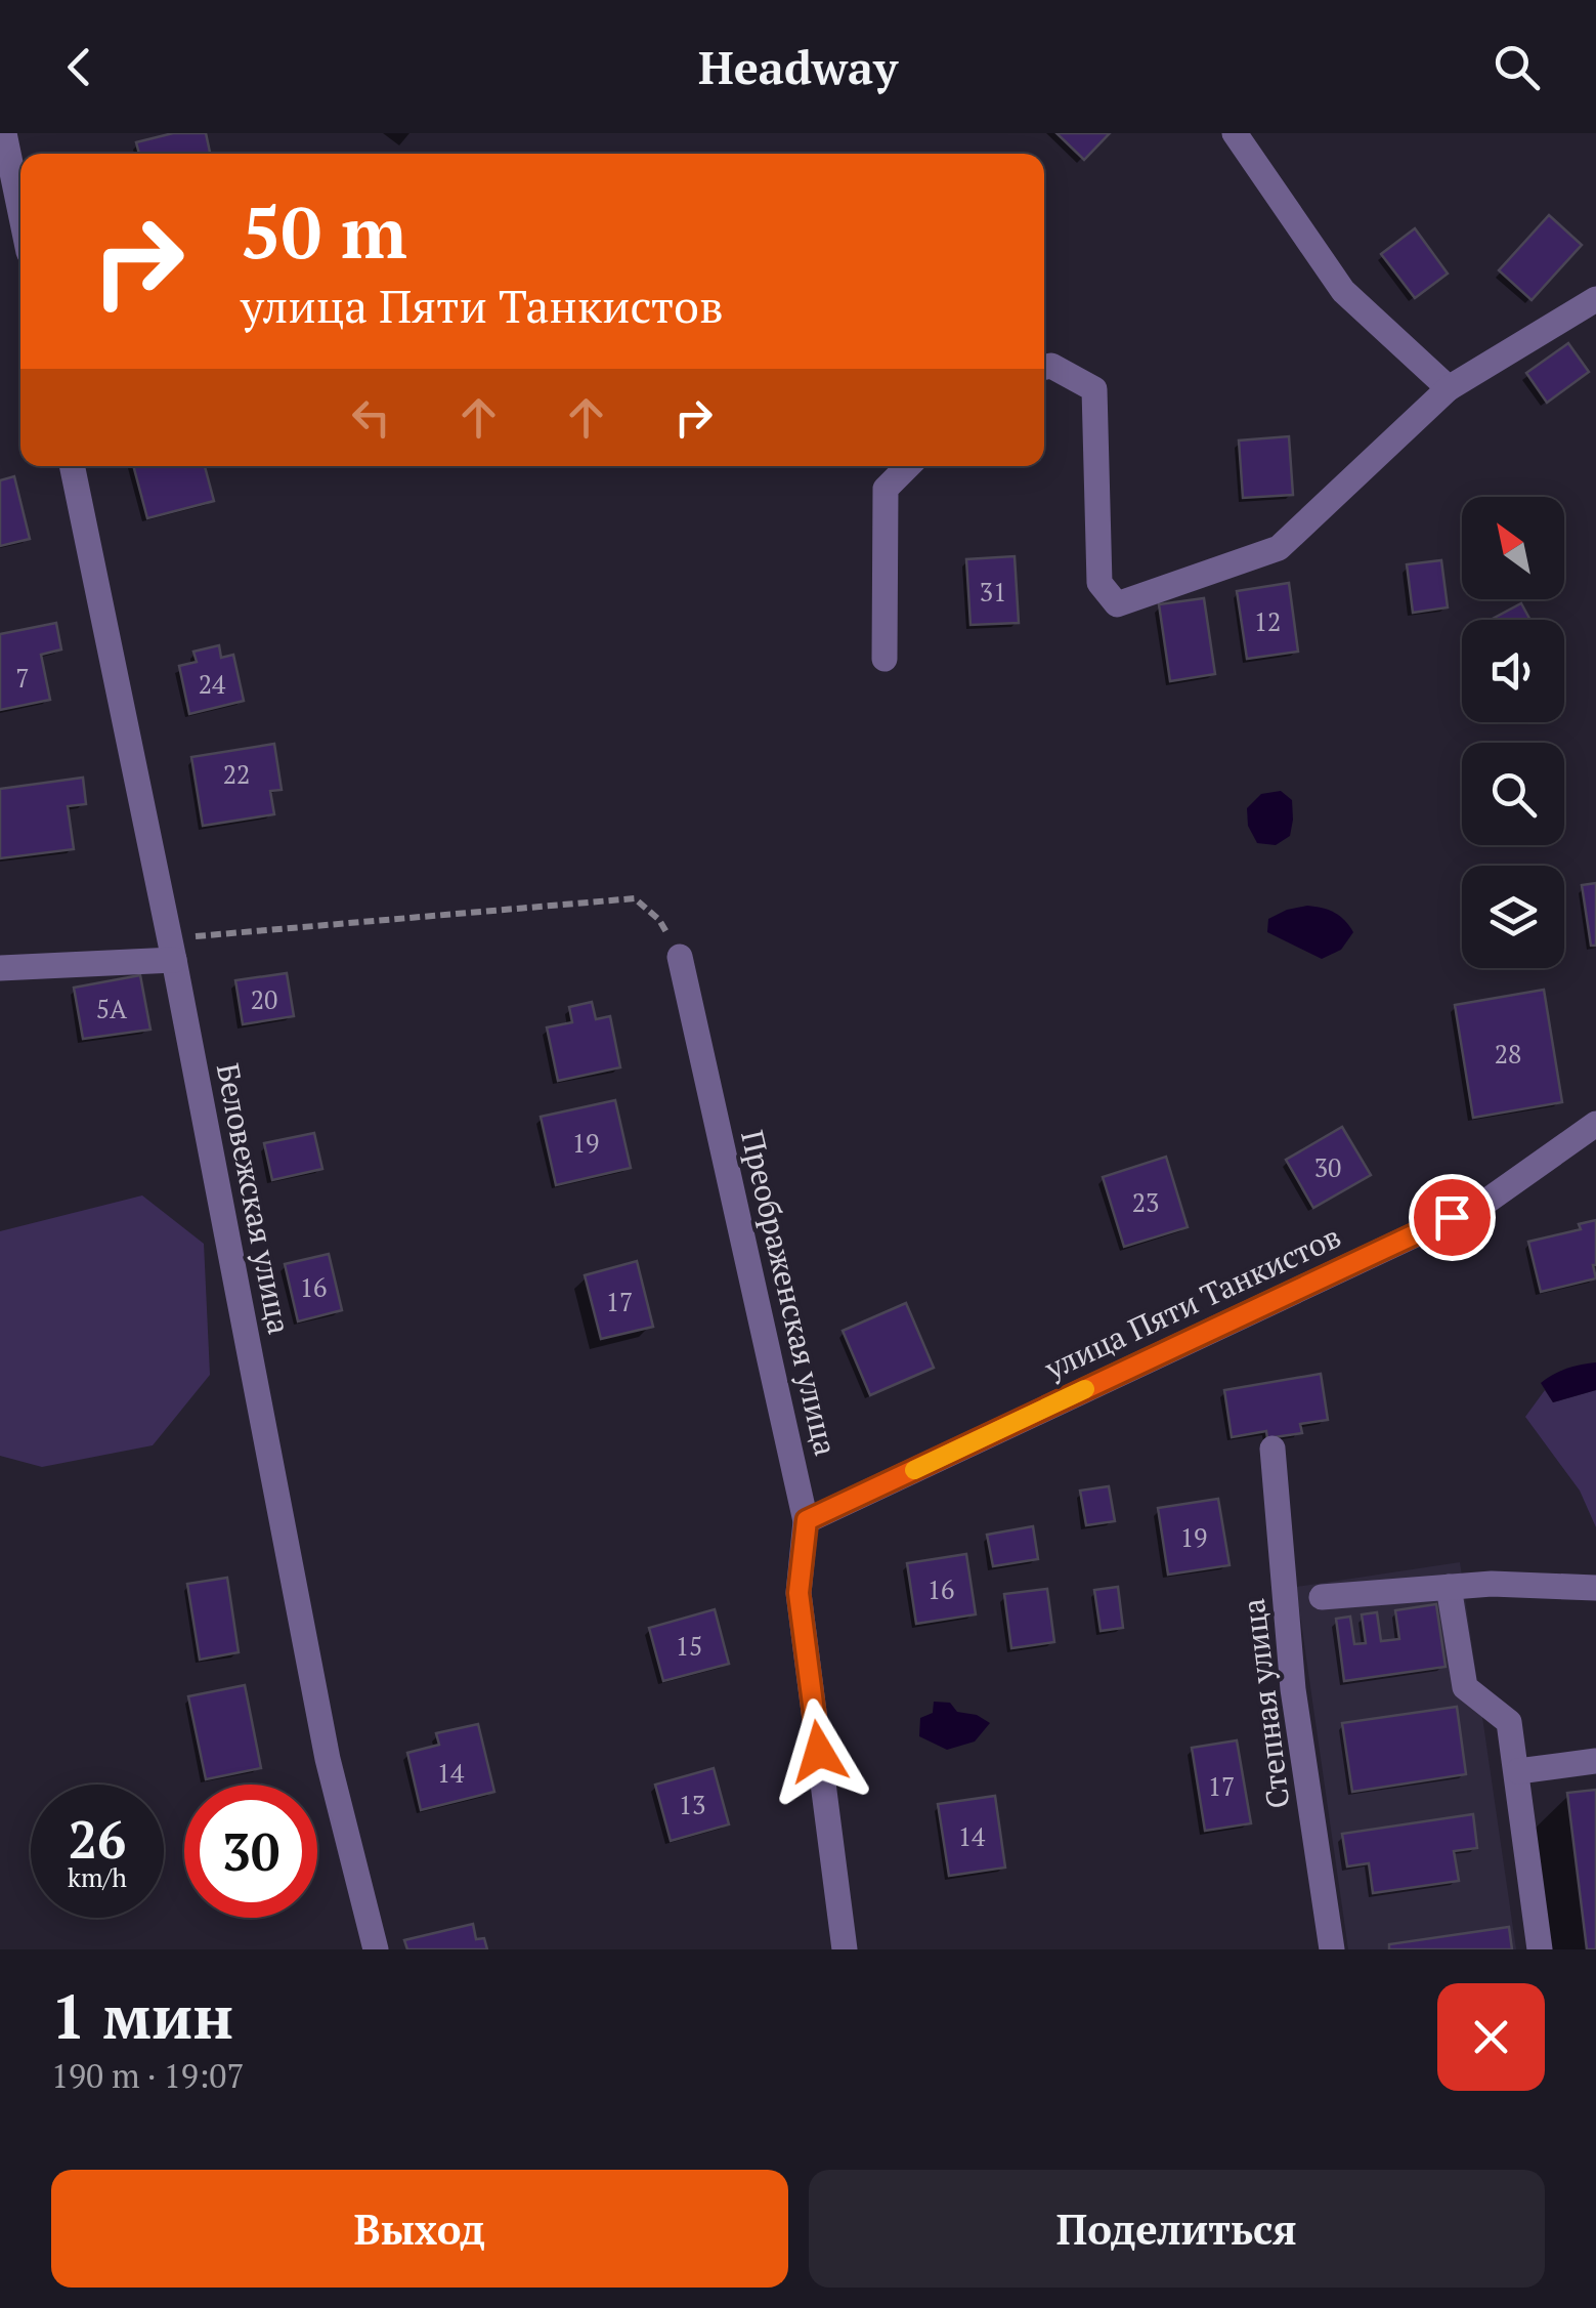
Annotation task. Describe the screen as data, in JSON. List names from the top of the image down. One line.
{"streets":{"street":["Беловежская улица","Преображенская улица","улица Пяти Танкистов","Степная улица"]},"crossings":[["Преображенская улица","улица Пяти Танкистов"]],"house_numbers":["31","12","7","24","22","20","5А","28","19","30","23","16","17","19","16","15","14","17","13","14"],"north":"top left","page":{"header":"Headway","turn":["50 m","улица Пяти Танкистов"],"speed":"26 km/h","limit":"30","heading":["1 мин","190 m · 19:07"],"buttons":["Выход","Поделиться"]}}
